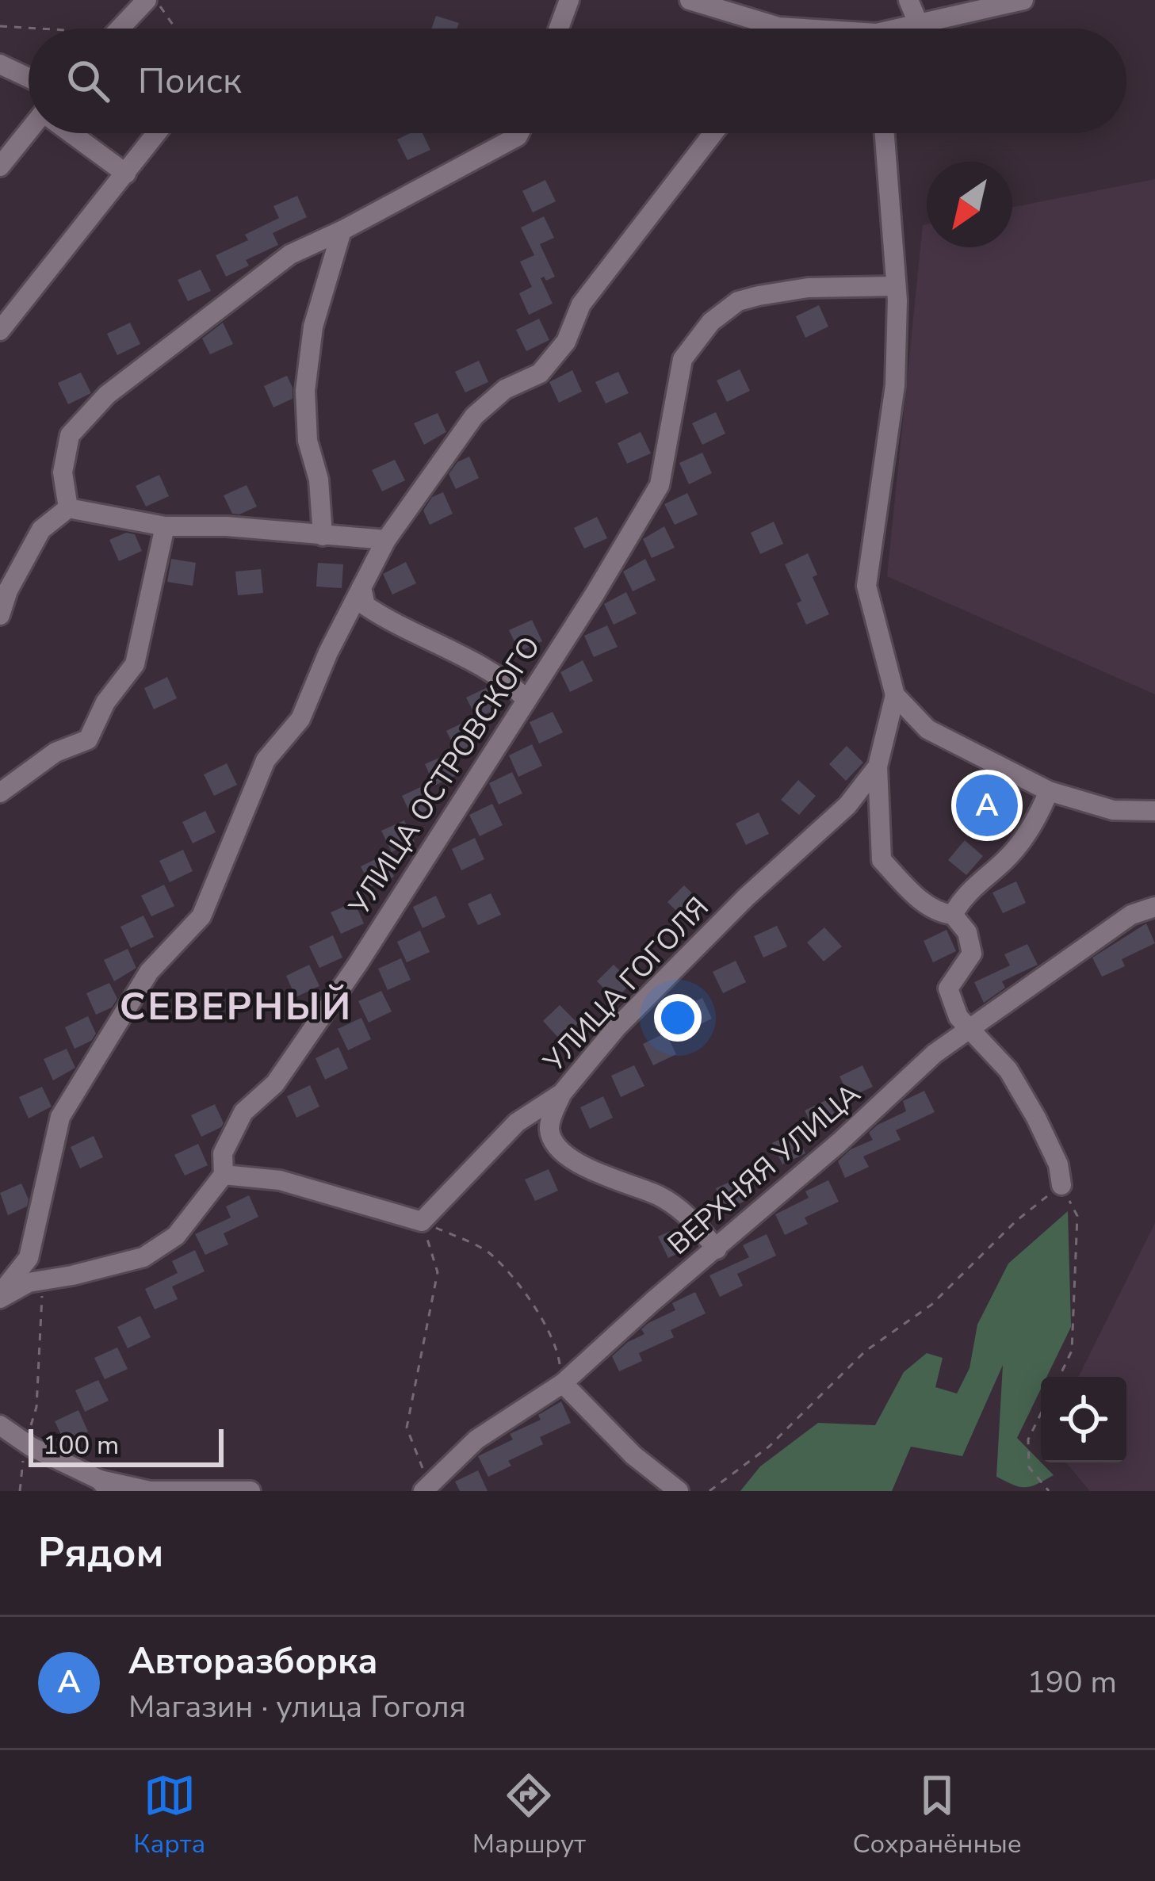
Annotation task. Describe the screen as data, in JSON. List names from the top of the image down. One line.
{"streets":{"street":["УЛИЦА ОСТРОВСКОГО","УЛИЦА ГОГОЛЯ","ВЕРХНЯЯ УЛИЦА"]},"districts":["СЕВЕРНЫЙ"],"scale_bar":"100 m","north":"bottom left","page":{"search":"Поиск","pins":"A","scale":"100 m","heading":"Рядом","list":[{"mark":"A","name":"Авторазборка","note":"Магазин · улица Гоголя","value":"190 m"}],"nav":["Карта","Маршрут","Сохранённые"]}}
